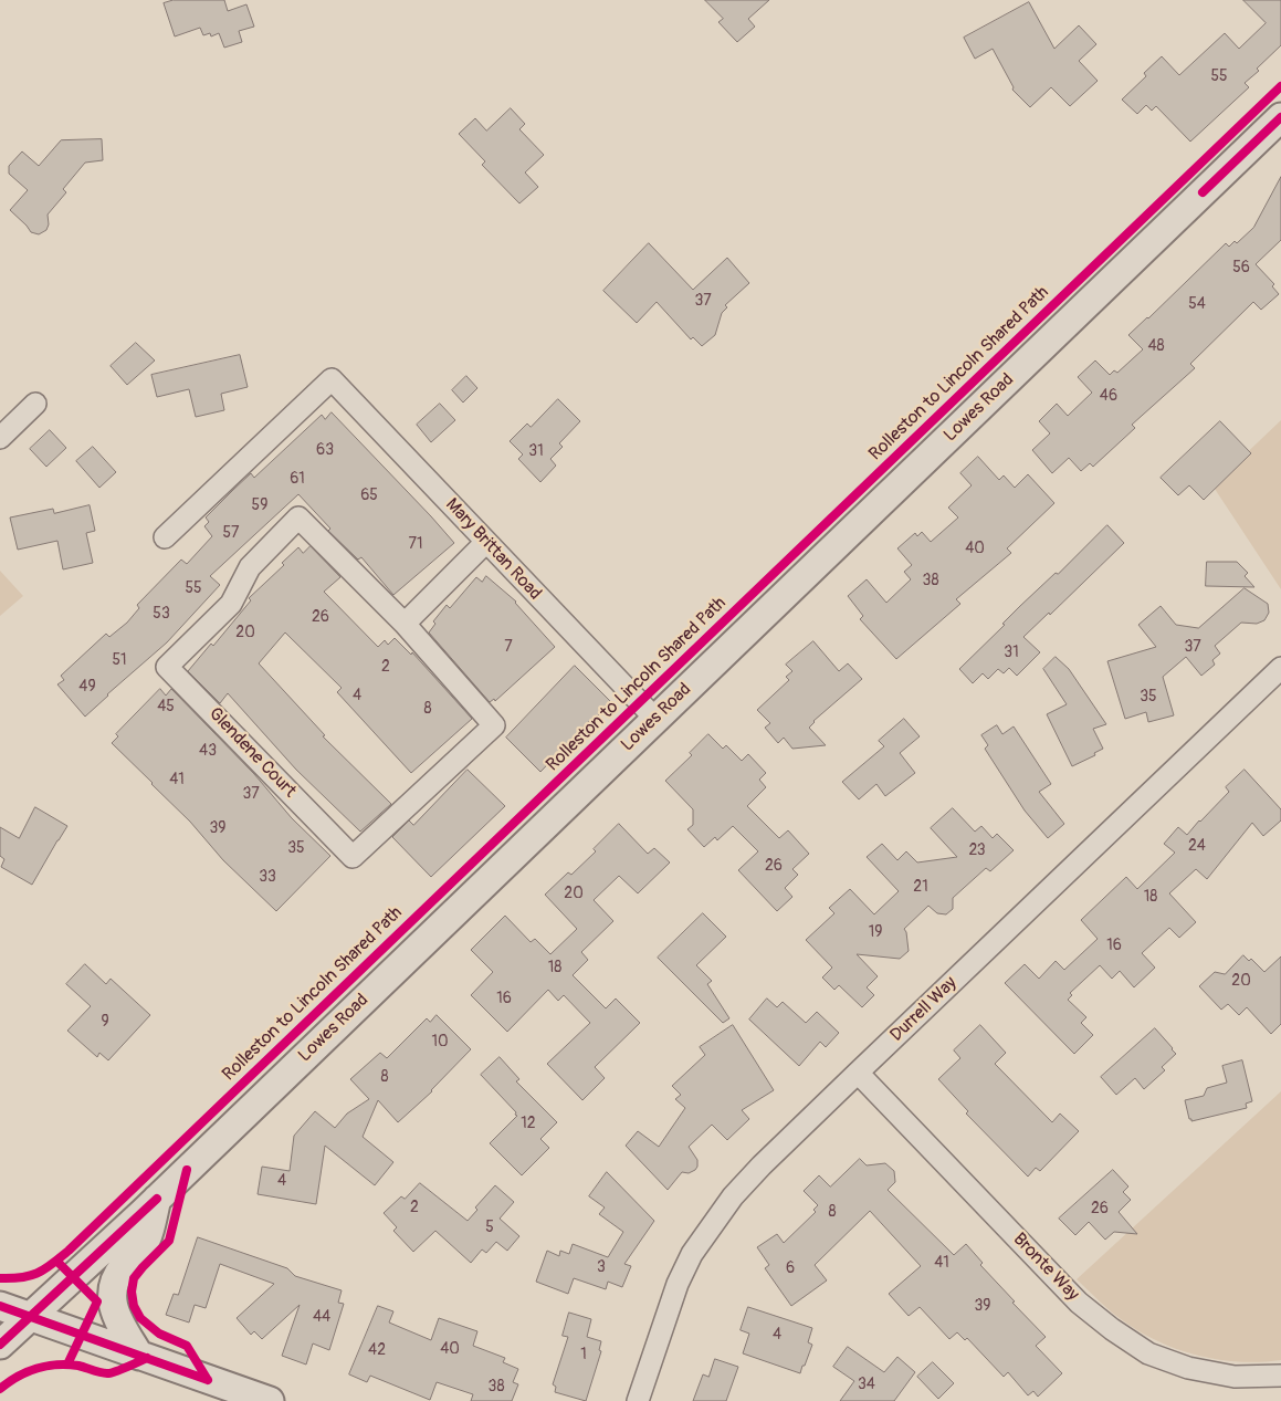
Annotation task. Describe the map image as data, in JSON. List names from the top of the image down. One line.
{"streets":{"main road":["Lowes Road"],"street":["Mary Brittan Road","Glendene Court","Durrell Way","Bronte Way"],"cycle path":["Rolleston to Lincoln Shared Path"]},"crossings":[["Lowes Road","Mary Brittan Road"],["Durrell Way","Bronte Way"]],"house_numbers":["55","56","37","54","48","46","63","31","61","65","59","57","71","40","38","55","53","26","20","7","37","31","51","2","49","4","35","45","8","43","41","37","39","24","35","23","26","33","21","20","18","19","16","18","20","16","9","10","8","12","4","2","26","8","5","41","3","6","39","44","4","40","42","1","34","38"]}
